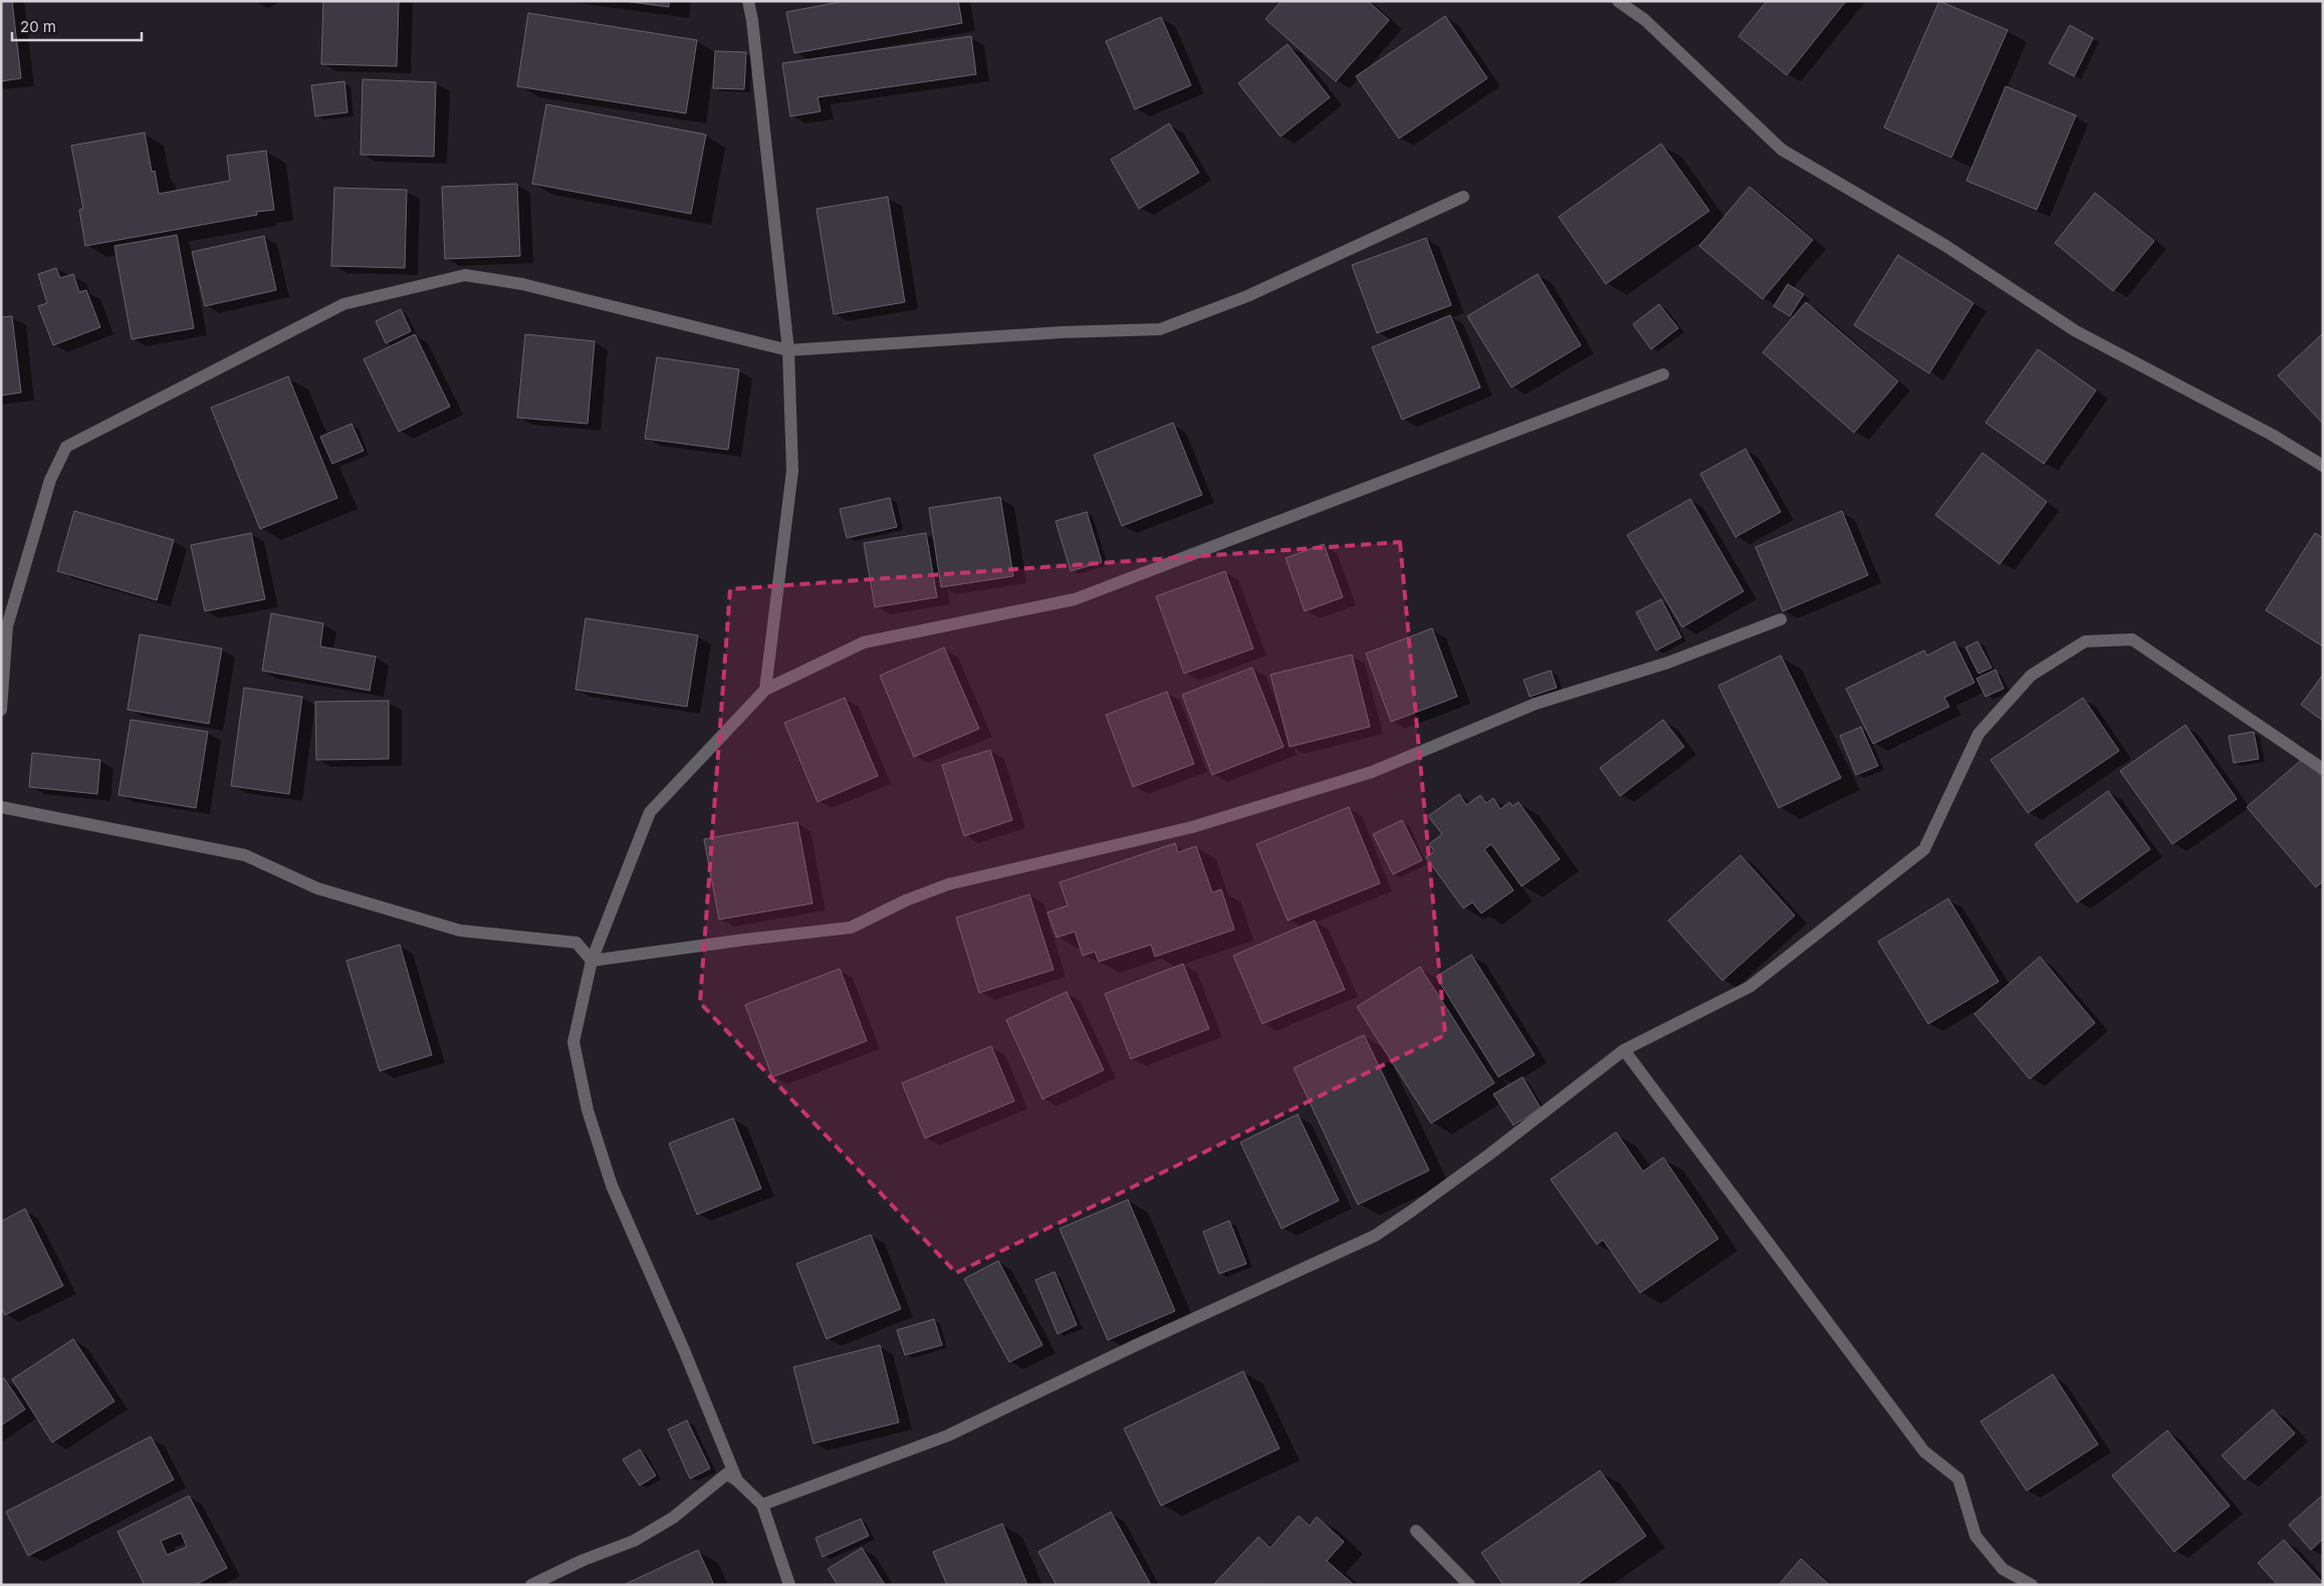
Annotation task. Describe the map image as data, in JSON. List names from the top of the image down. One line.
{"scale_bar":"20 m"}
